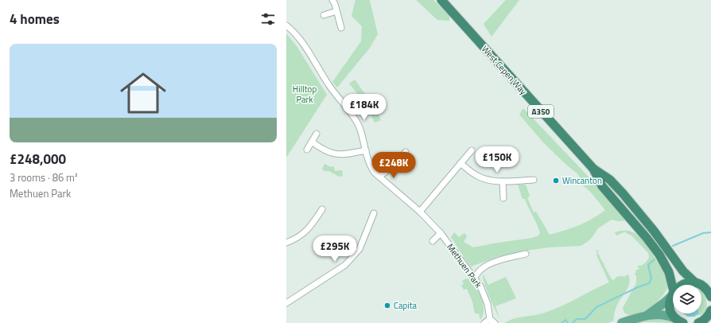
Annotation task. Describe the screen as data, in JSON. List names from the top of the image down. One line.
{"streets":{"highway":["West Cepen Way","A350"],"street":["Methuen Park"]},"parks":["Hilltop Park"],"places":["Wincanton","Capita"],"page":{"heading":"4 homes","list":[{"name":"£248,000","note":"3 rooms · 86 m² · Methuen Park"}],"price":["£184K","£150K","£248K","£295K"]}}
